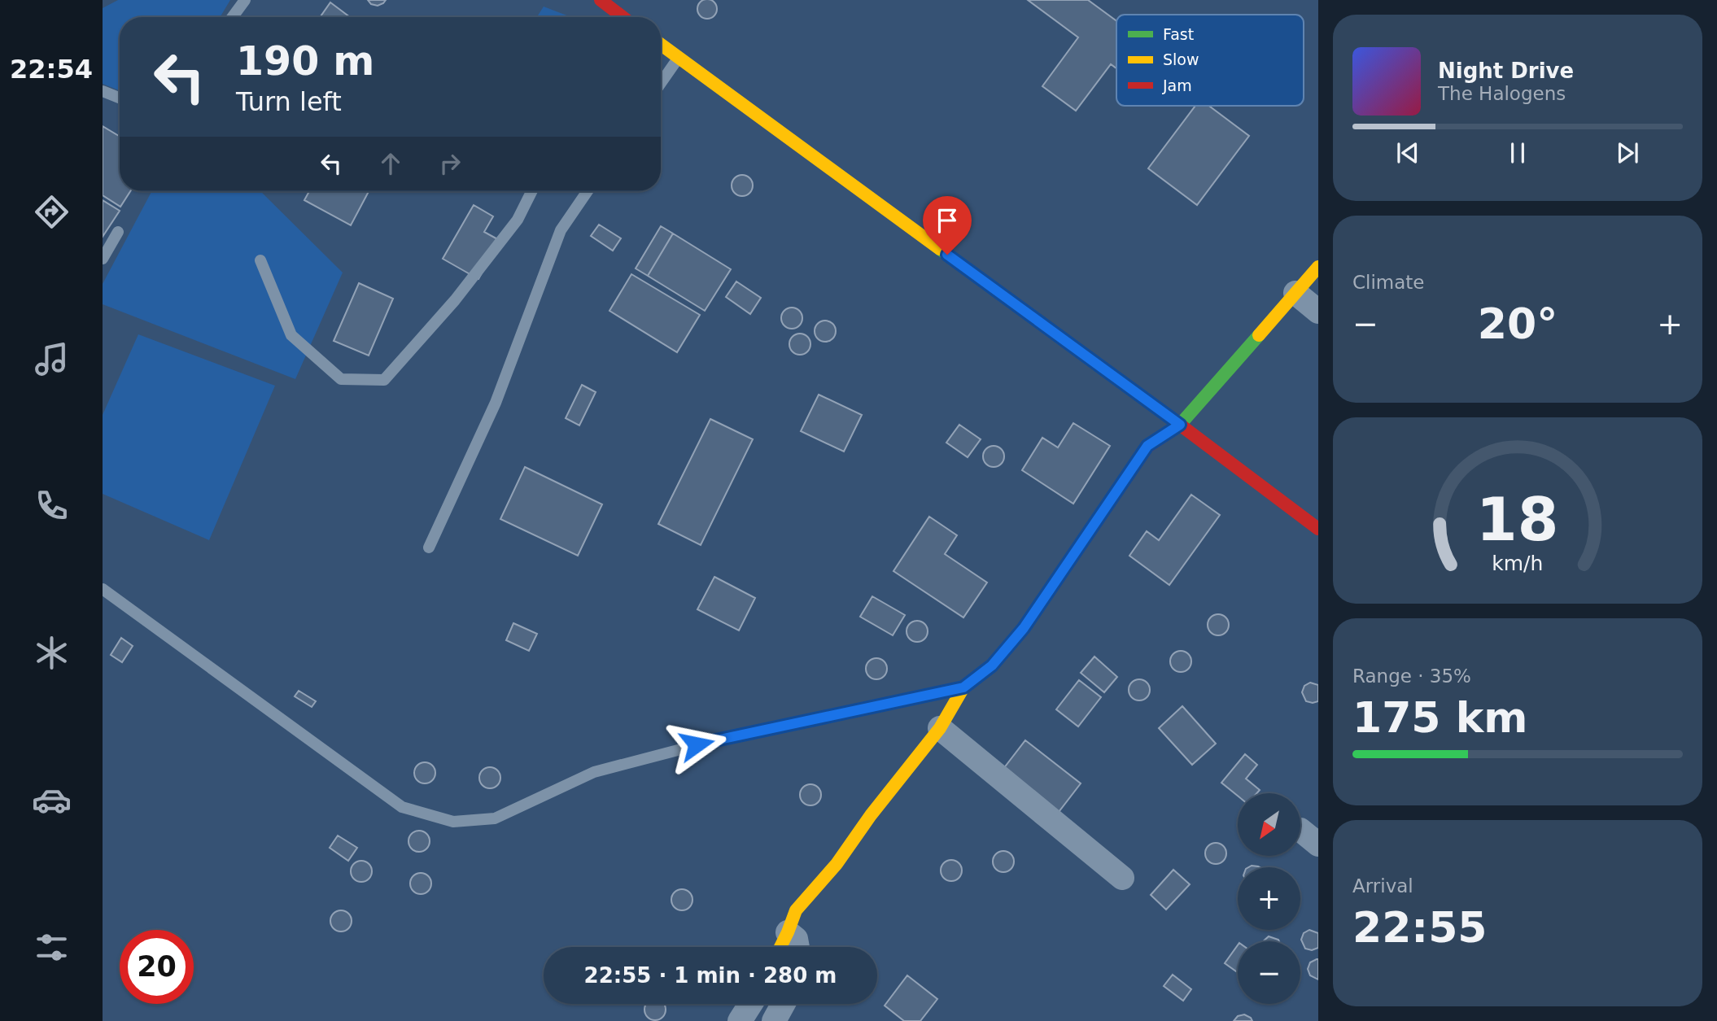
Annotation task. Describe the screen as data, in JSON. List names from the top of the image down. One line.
{"legend":["Fast","Slow","Jam"],"north":"bottom left","page":{"tabs":"22:54","turn":["190 m","Turn left"],"song":["Night Drive","The Halogens"],"tile":["Climate",["Range · 35%","175 km"],["Arrival","22:55"]],"heat":["−","20°","+"],"map_buttons":["+","−"],"limit":"20","trip":"22:55 · 1 min · 280 m","gauge":["18","km/h"]}}
